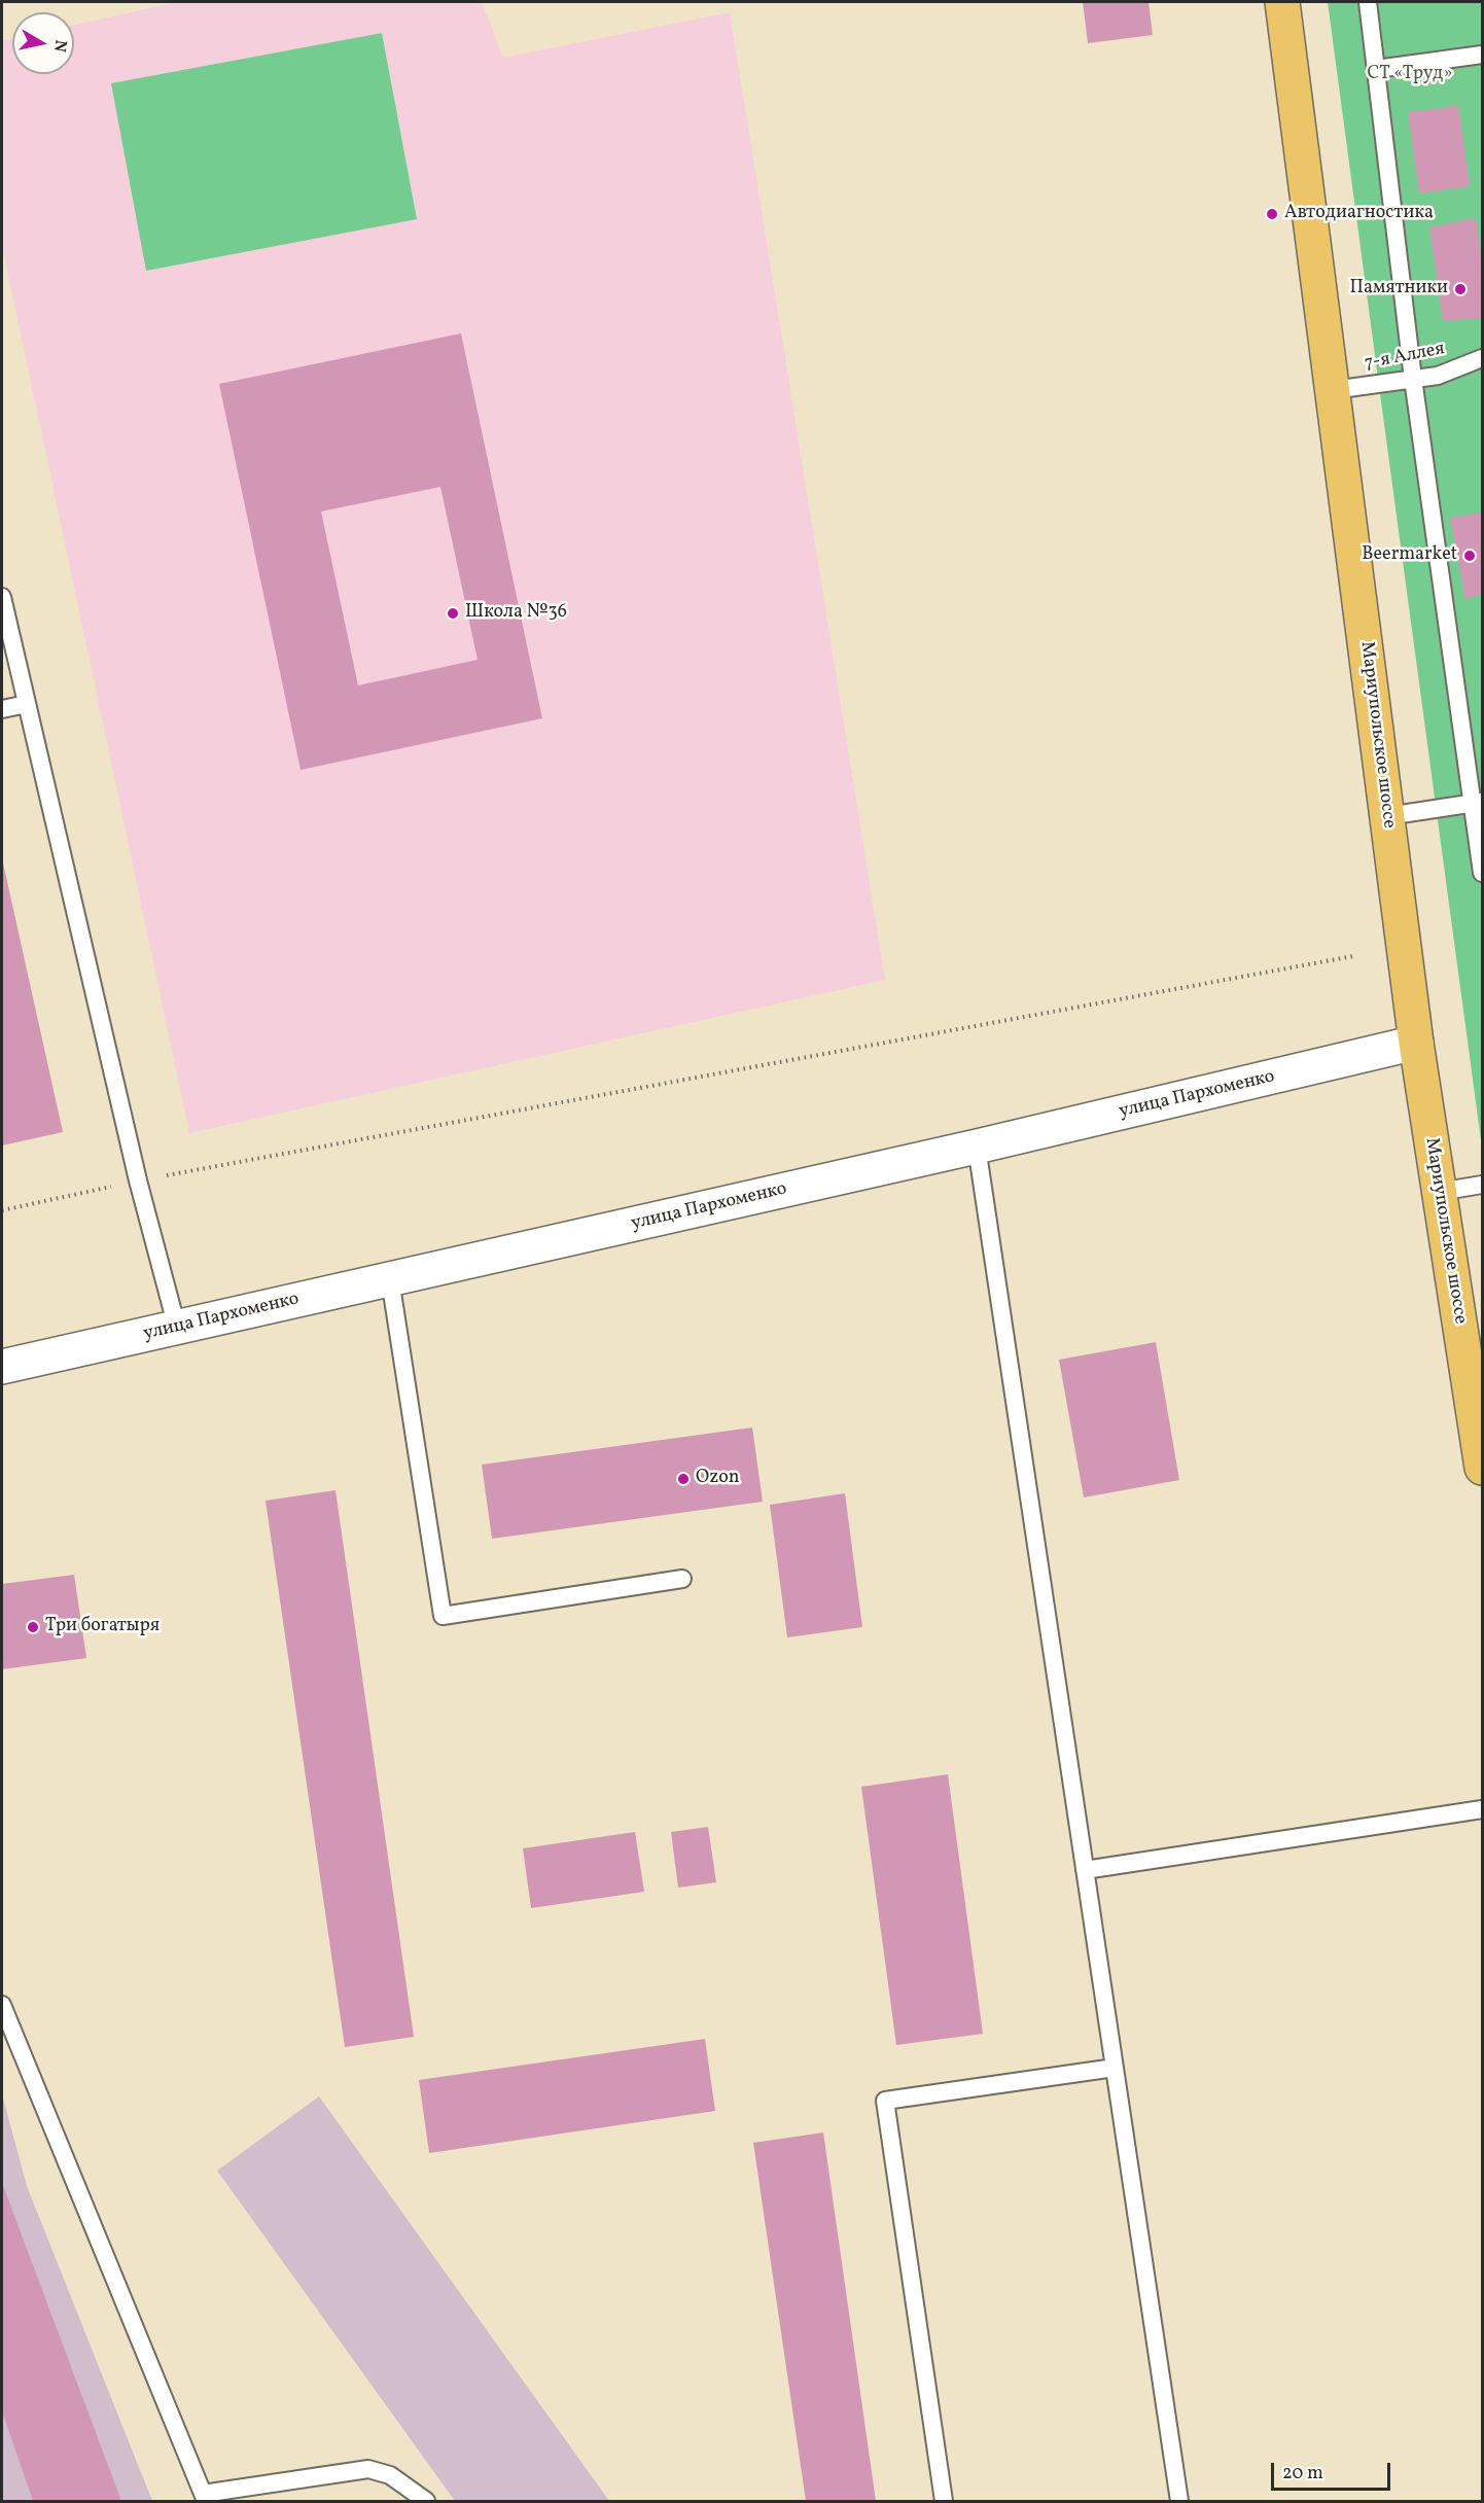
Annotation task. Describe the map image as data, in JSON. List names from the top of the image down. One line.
{"streets":{"main road":["Мариупольское шоссе"],"street":["улица Пархоменко"],"lane":["7-я Аллея"]},"crossings":[["7-я Аллея","Мариупольское шоссе"],["Мариупольское шоссе","улица Пархоменко"]],"parks":["СТ «Труд»"],"places":["Автодиагностика","Памятники","Beermarket","Школа №36","Ozon","Три богатыря"],"scale_bar":"20 m","north":"right"}
